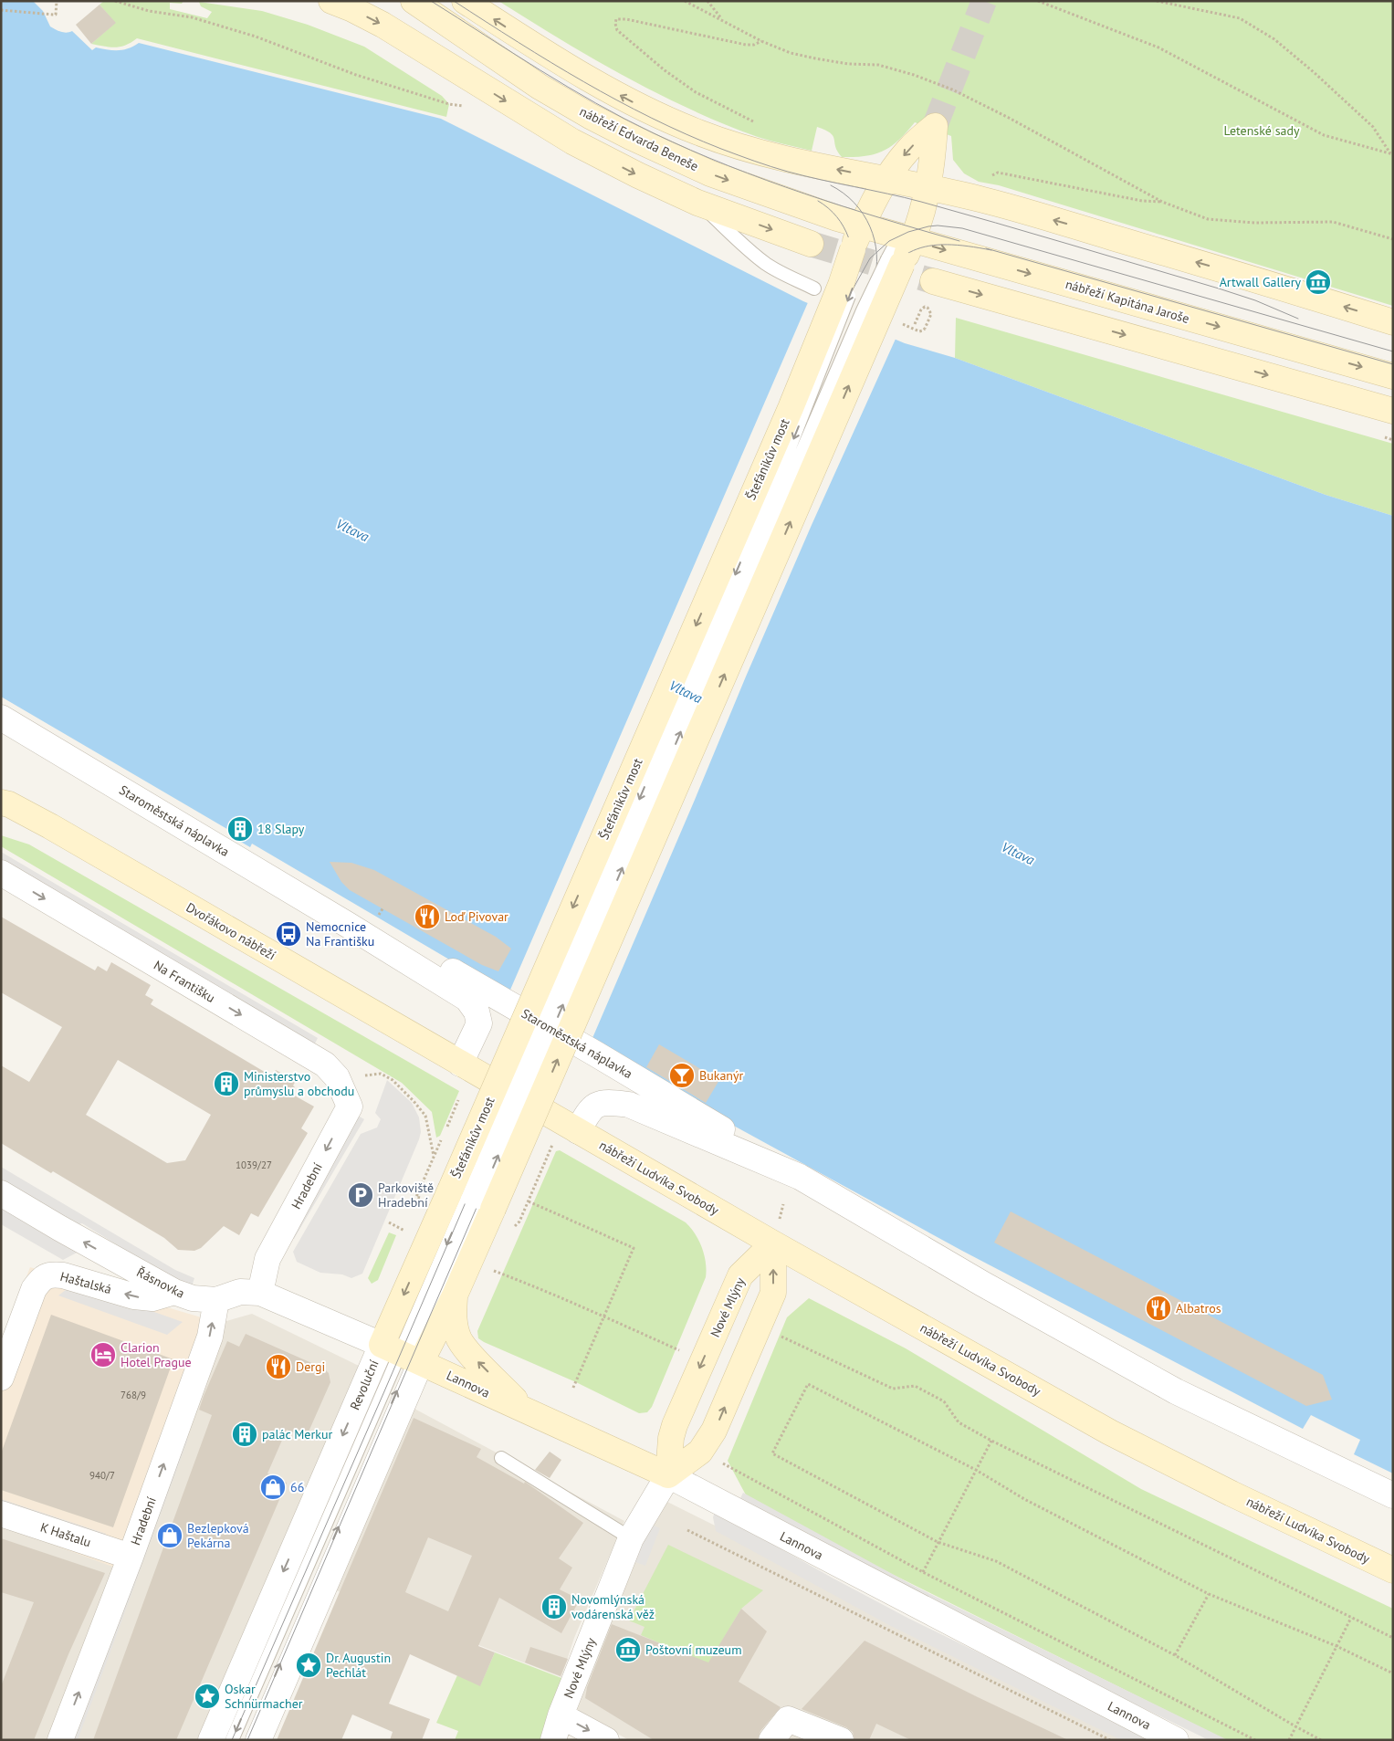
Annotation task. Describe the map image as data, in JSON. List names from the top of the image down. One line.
{"streets":{"street":["nábřeží Edvarda Beneše","nábřeží Kapitána Jaroše","Štefánikův most","Staroměstská náplavka","Dvořákovo nábřeží","Na Františku","nábřeží Ludvíka Svobody","Hradební","Haštalská","Řásnovka","Nové Mlýny","Lannova","Revoluční","K Haštalu"]},"crossings":[["nábřeží Edvarda Beneše","nábřeží Kapitána Jaroše"],["nábřeží Edvarda Beneše","Štefánikův most"],["nábřeží Kapitána Jaroše","Štefánikův most"],["Štefánikův most","Řásnovka"],["Štefánikův most","Lannova"],["Štefánikův most","Revoluční"],["Staroměstská náplavka","Dvořákovo nábřeží"],["Staroměstská náplavka","nábřeží Ludvíka Svobody"],["Dvořákovo nábřeží","nábřeží Ludvíka Svobody"],["Na Františku","Hradební"],["nábřeží Ludvíka Svobody","Nové Mlýny"],["Hradební","Řásnovka"],["Hradební","K Haštalu"],["Haštalská","Řásnovka"],["Řásnovka","Lannova"],["Řásnovka","Revoluční"],["Nové Mlýny","Lannova"],["Lannova","Revoluční"]],"one_way":["Na Františku","Haštalská","Řásnovka"],"water":["Vltava"],"parks":["Letenské sady"],"places":{"museum":["Artwall Gallery","Poštovní muzeum"],"building":["18 Slapy","Ministerstvo průmyslu a obchodu","palác Merkur","Novomlýnská vodárenská věž"],"restaurant":["Loď Pivovar","Albatros","Dergi"],"bus stop":["Nemocnice Na Františku"],"bar":["Bukanýr"],"parking":["Parkoviště Hradební"],"hotel":["Clarion Hotel Prague"],"shop":["66","Bezlepková Pekárna"],"place":["Dr. Augustin Pechlát","Oskar Schnürmacher"]},"house_numbers":["1039/27","768/9","940/7"]}
